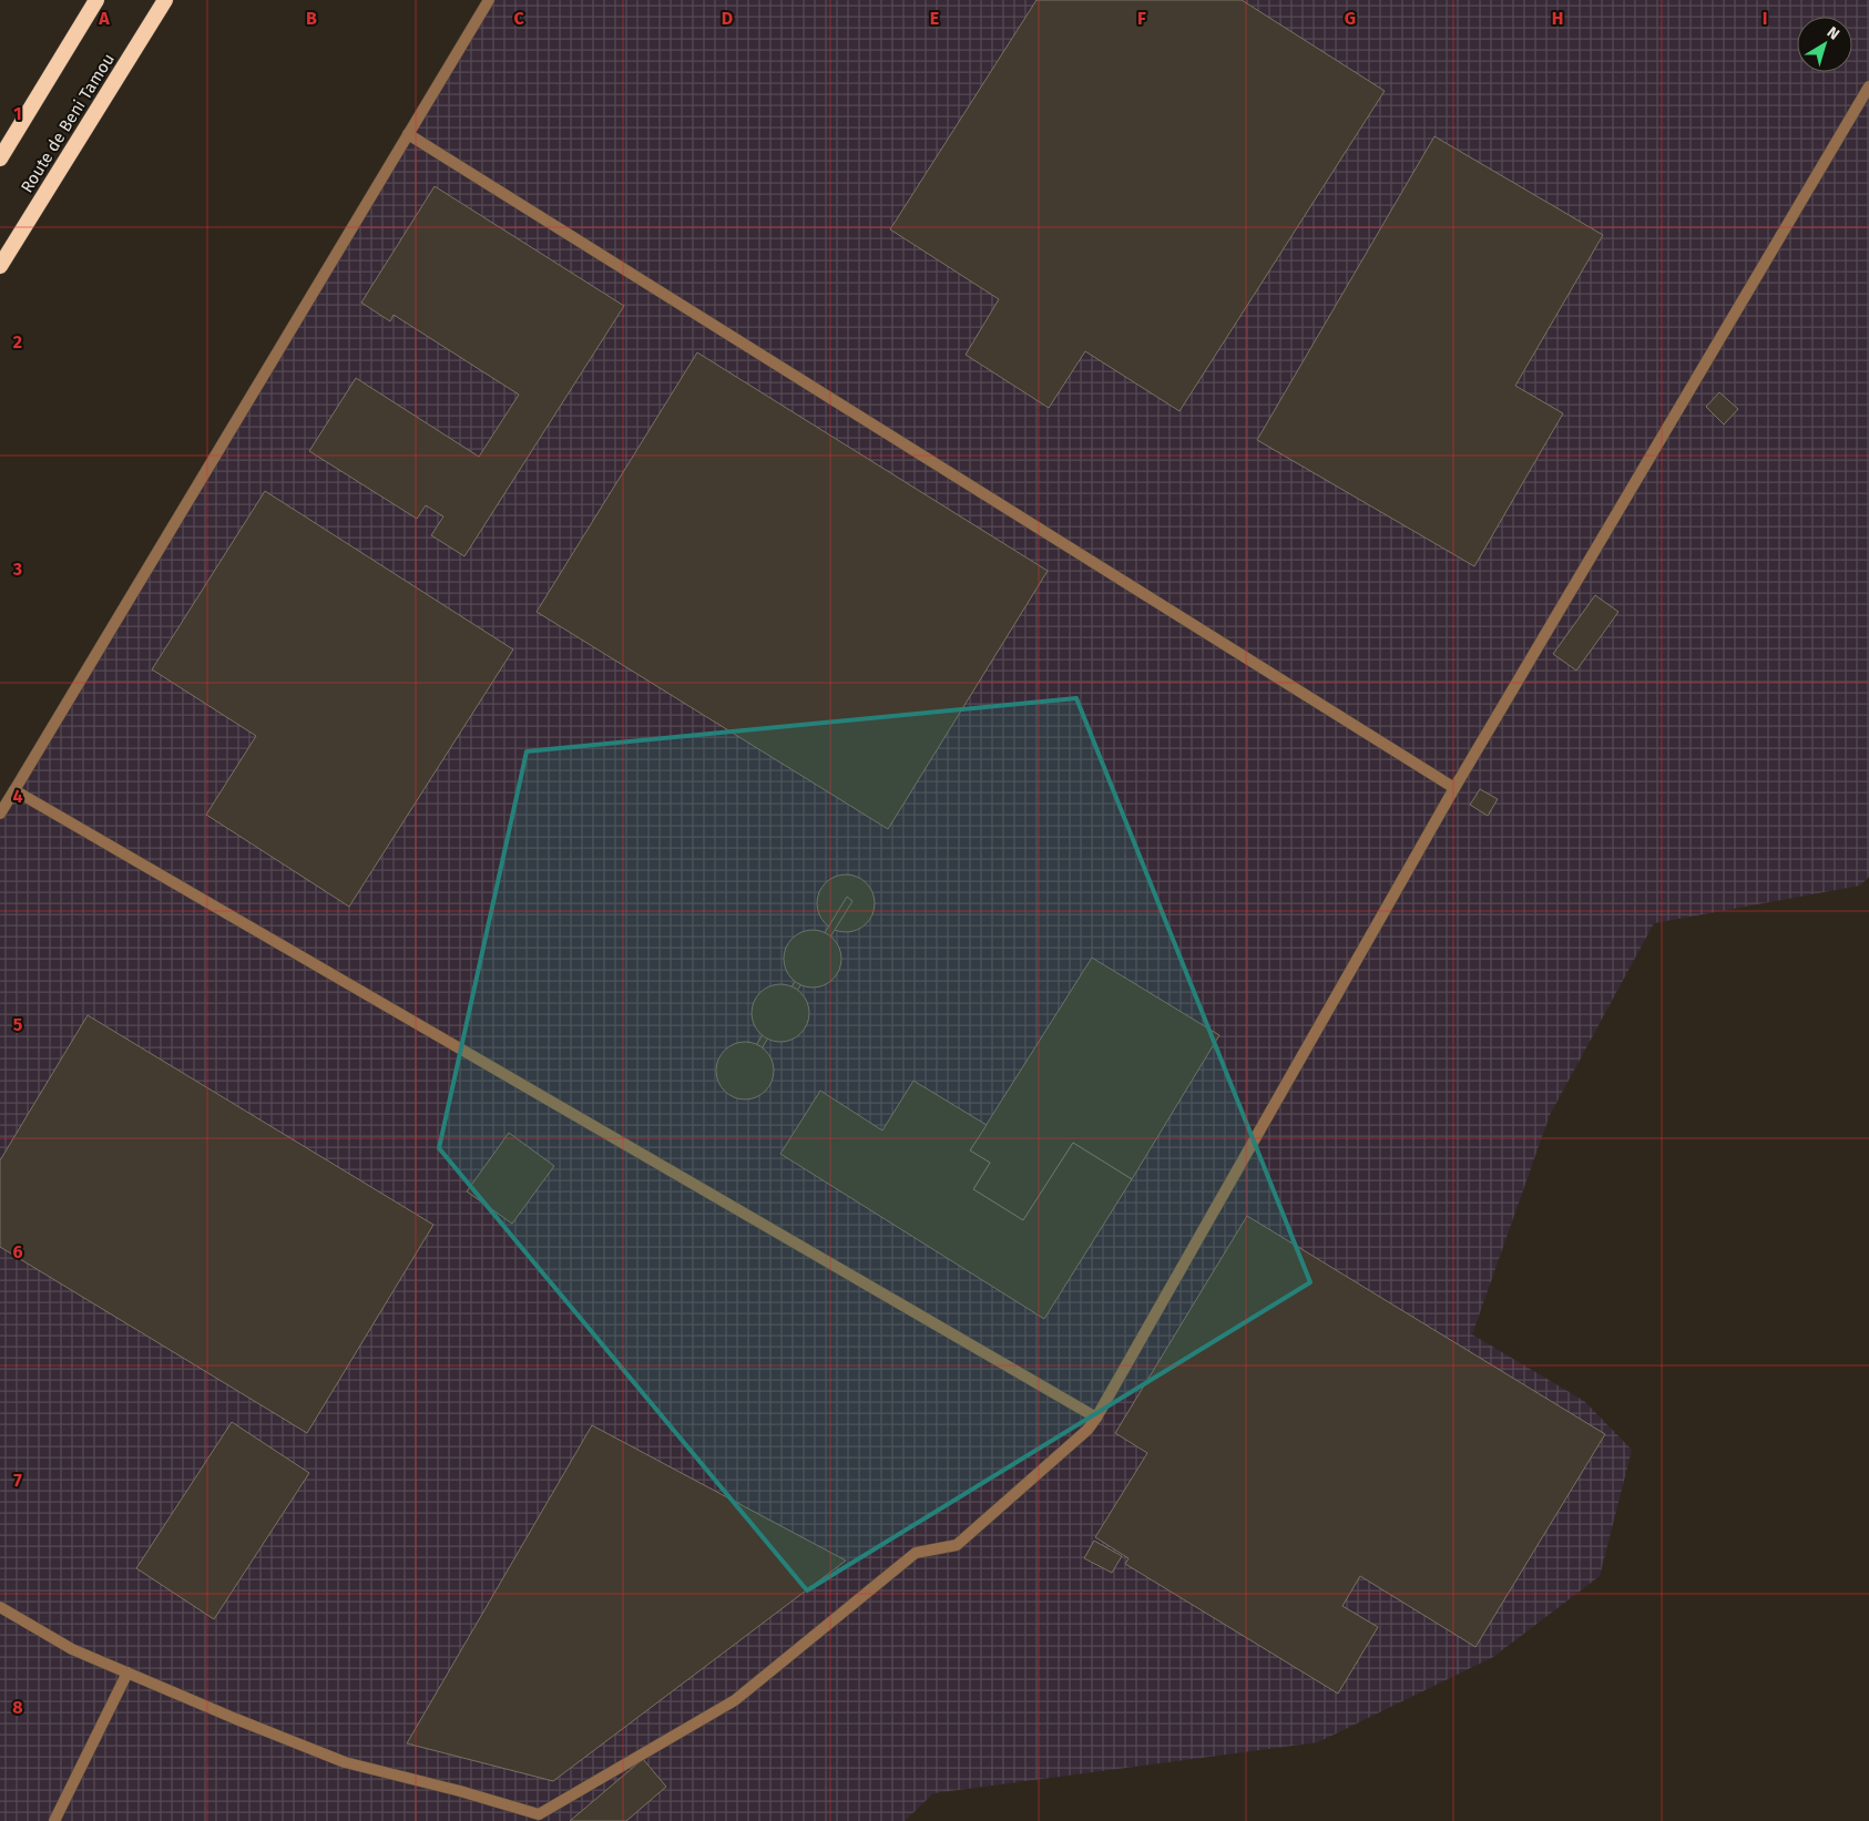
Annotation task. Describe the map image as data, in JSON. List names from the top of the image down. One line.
{"streets":{"highway":["Route de Beni Tamou"]},"north":"top right","grid":{"columns":["A","B","C","D","E","F","G","H","I"],"rows":["1","2","3","4","5","6","7","8"]}}
